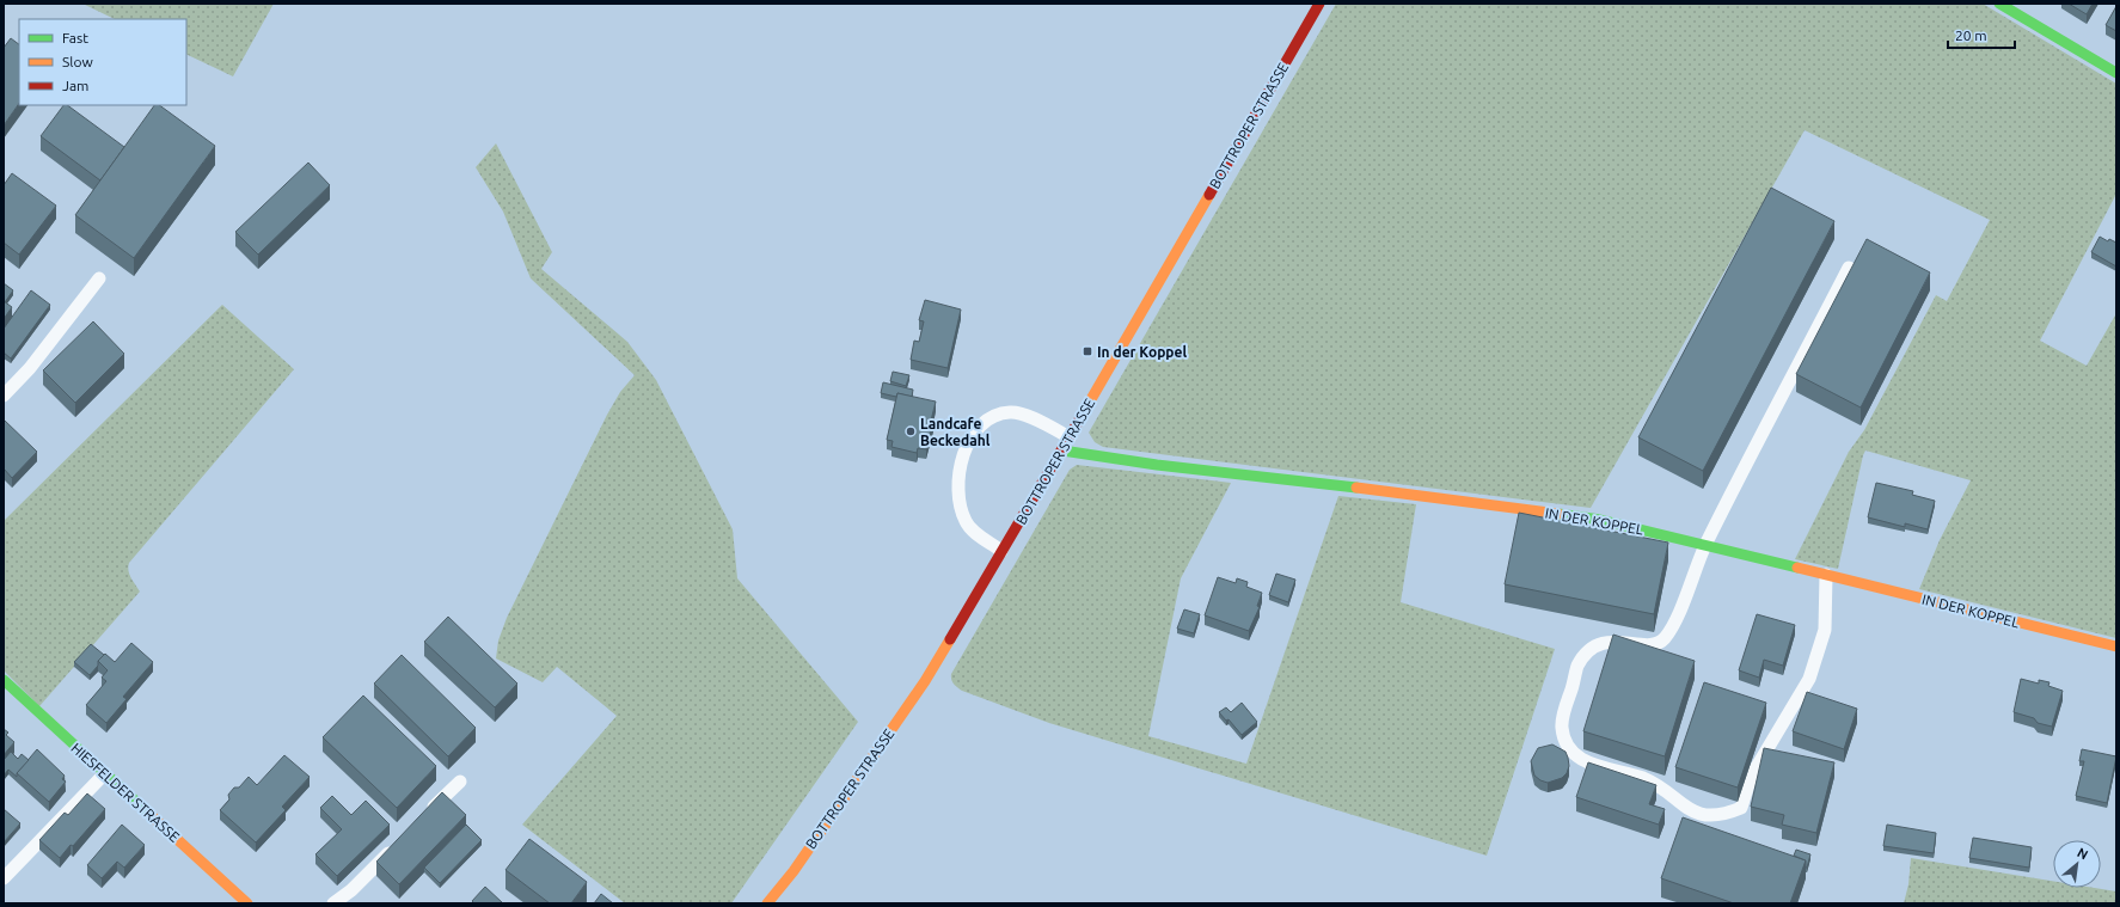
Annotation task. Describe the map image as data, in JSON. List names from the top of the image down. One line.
{"streets":{"street":["BOTTROPER STRASSE","IN DER KOPPEL","HIESFELDER STRASSE"]},"crossings":[["BOTTROPER STRASSE","IN DER KOPPEL"]],"places":{"transit":["In der Koppel"],"other":["Landcafe Beckedahl"]},"legend":["Fast","Slow","Jam"],"scale_bar":"20 m","north":"top right"}
